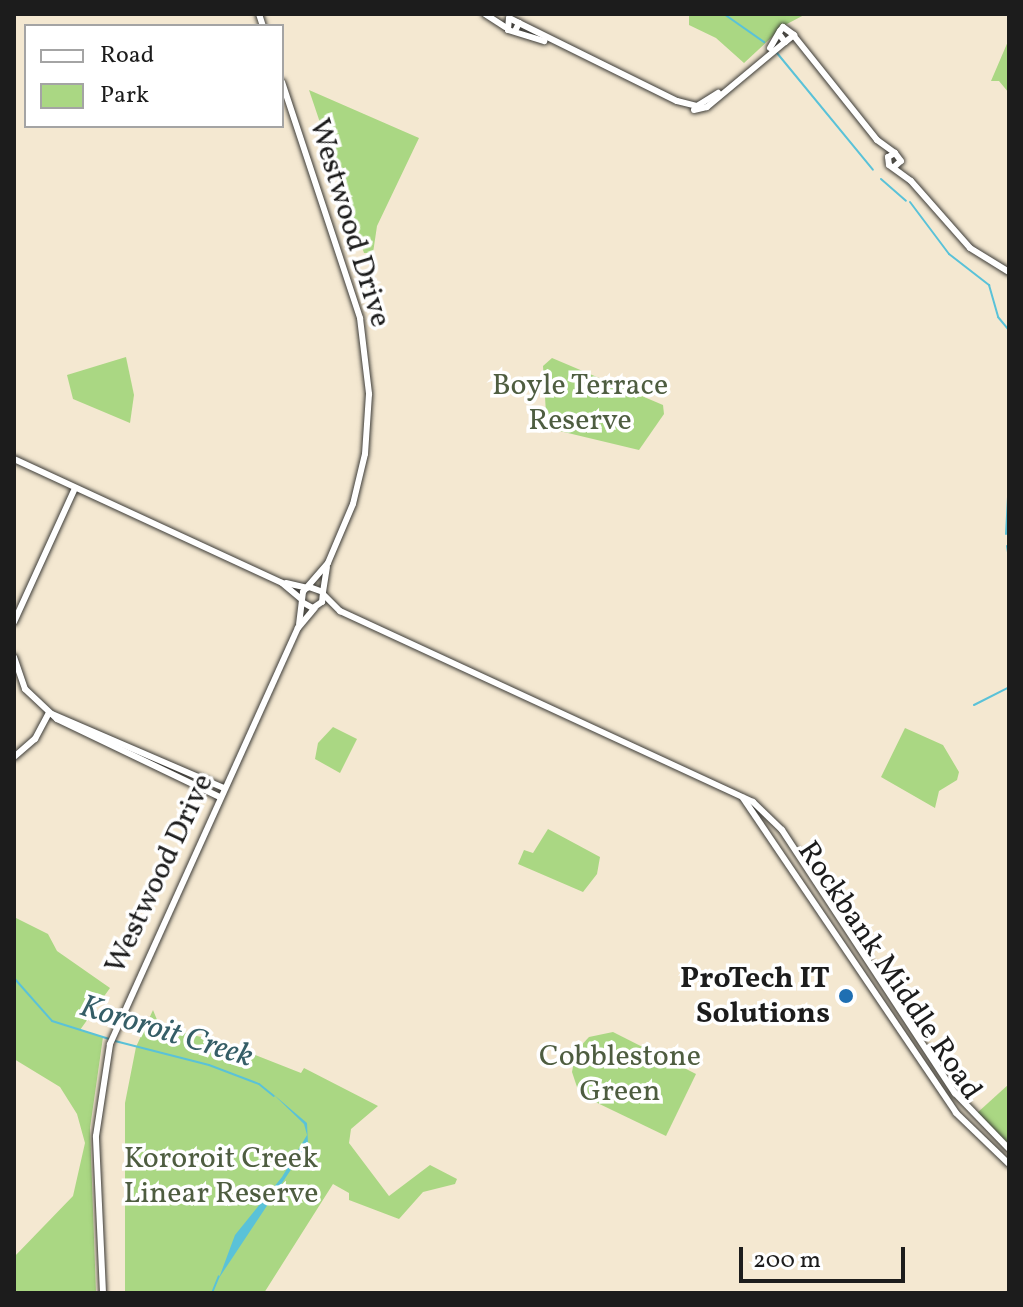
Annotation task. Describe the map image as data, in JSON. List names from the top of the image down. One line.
{"streets":{"street":["Westwood Drive","Rockbank Middle Road"]},"crossings":[["Westwood Drive","Rockbank Middle Road"]],"water":["Kororoit Creek"],"parks":["Boyle Terrace Reserve","Cobblestone Green","Kororoit Creek Linear Reserve"],"places":["ProTech IT Solutions"],"legend":["Road","Park"],"scale_bar":"200 m"}
